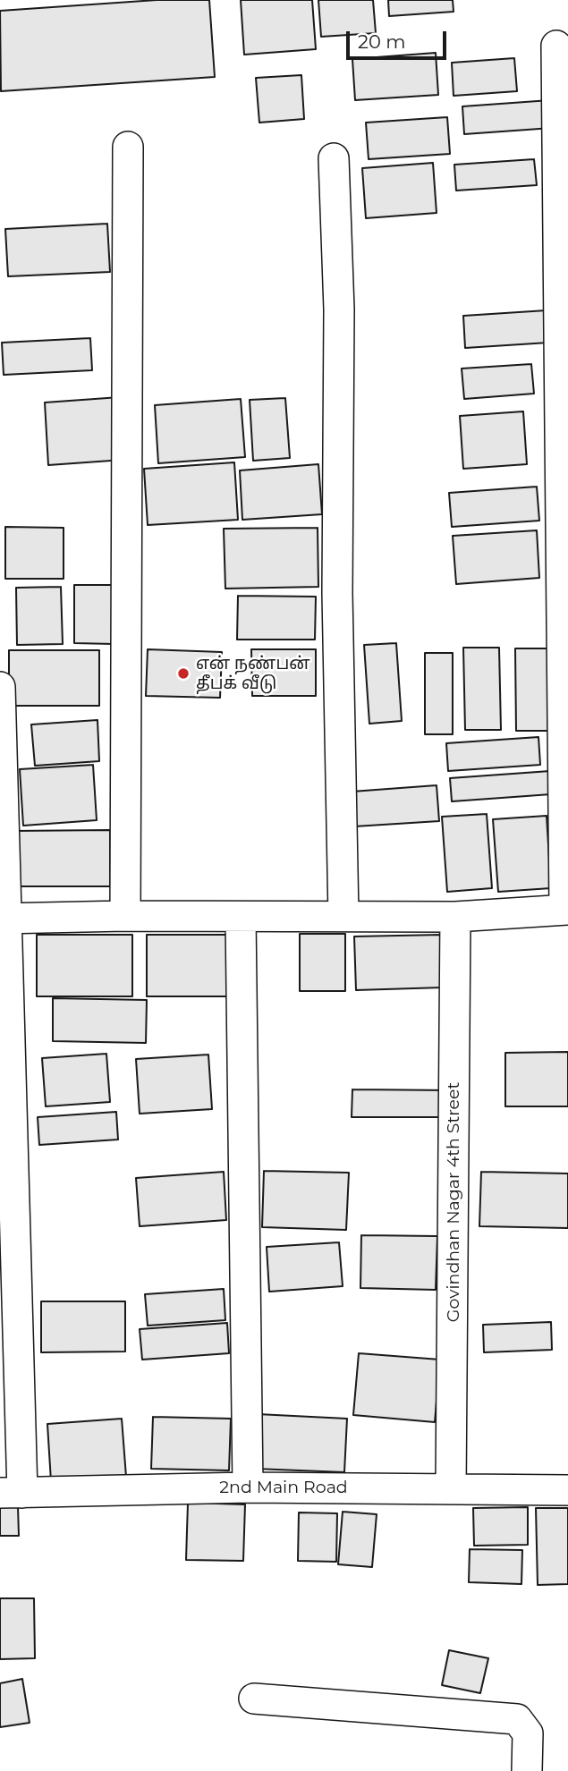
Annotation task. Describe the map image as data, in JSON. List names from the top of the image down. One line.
{"streets":{"street":["Govindhan Nagar 4th Street","2nd Main Road"]},"crossings":[["Govindhan Nagar 4th Street","2nd Main Road"]],"places":["என் நண்பன் தீபக் வீடு"],"scale_bar":"20 m"}
